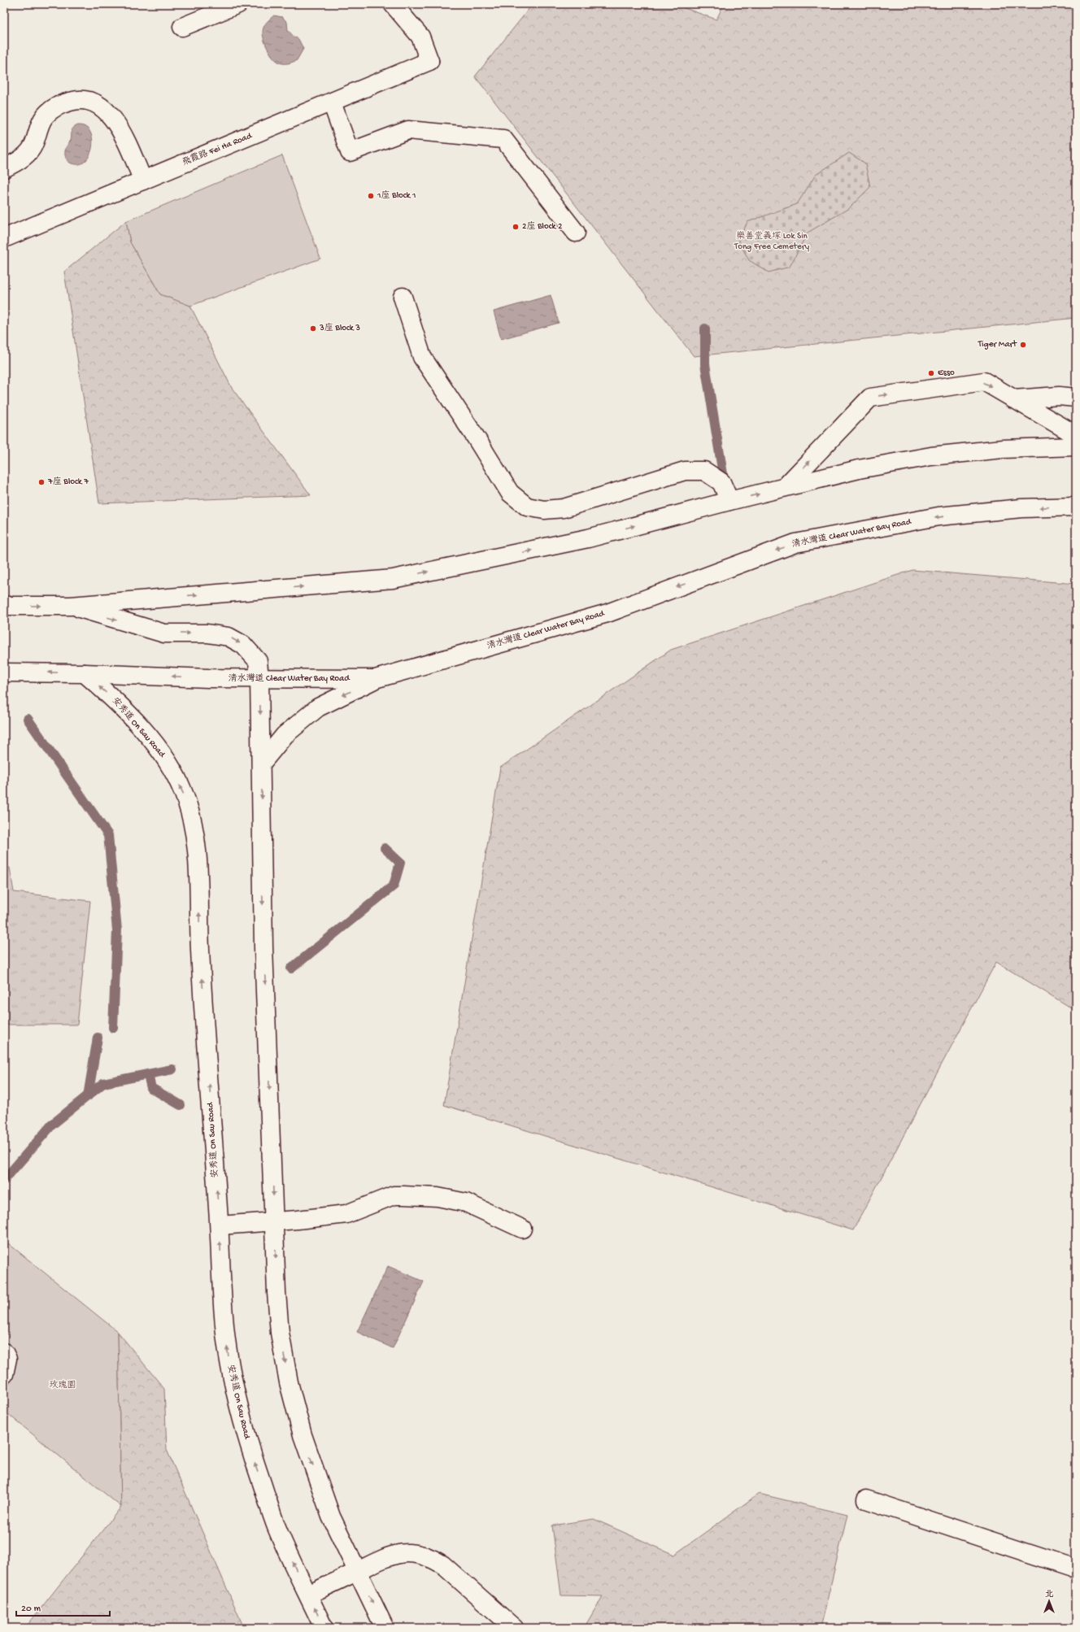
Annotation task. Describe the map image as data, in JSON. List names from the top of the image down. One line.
{"streets":{"main road":["飛霞路 Fei Ha Road","清水灣道 Clear Water Bay Road","安秀道 On Sau Road"]},"crossings":[["清水灣道 Clear Water Bay Road","安秀道 On Sau Road"]],"parks":["樂善堂義塚 Lok Sin Tong Free Cemetery","玫瑰園"],"places":["1座 Block 1","2座 Block 2","3座 Block 3","Tiger Mart","Esso","7座 Block 7"],"scale_bar":"20 m","north":"top"}
